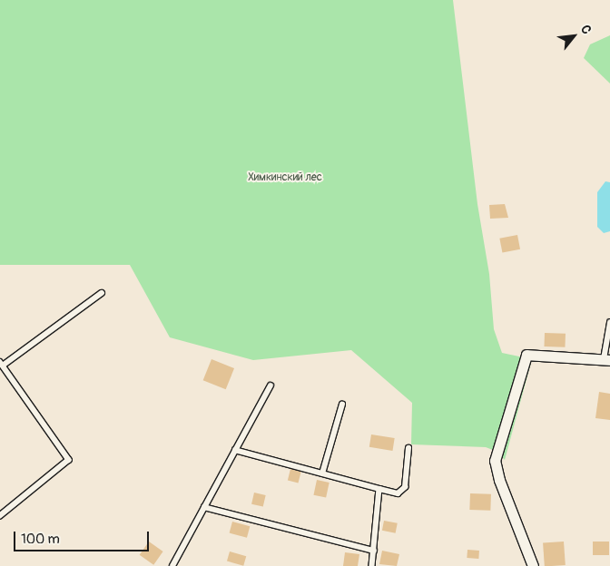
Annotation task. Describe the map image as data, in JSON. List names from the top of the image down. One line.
{"parks":["Химкинский лес"],"scale_bar":"100 m","north":"top right"}
